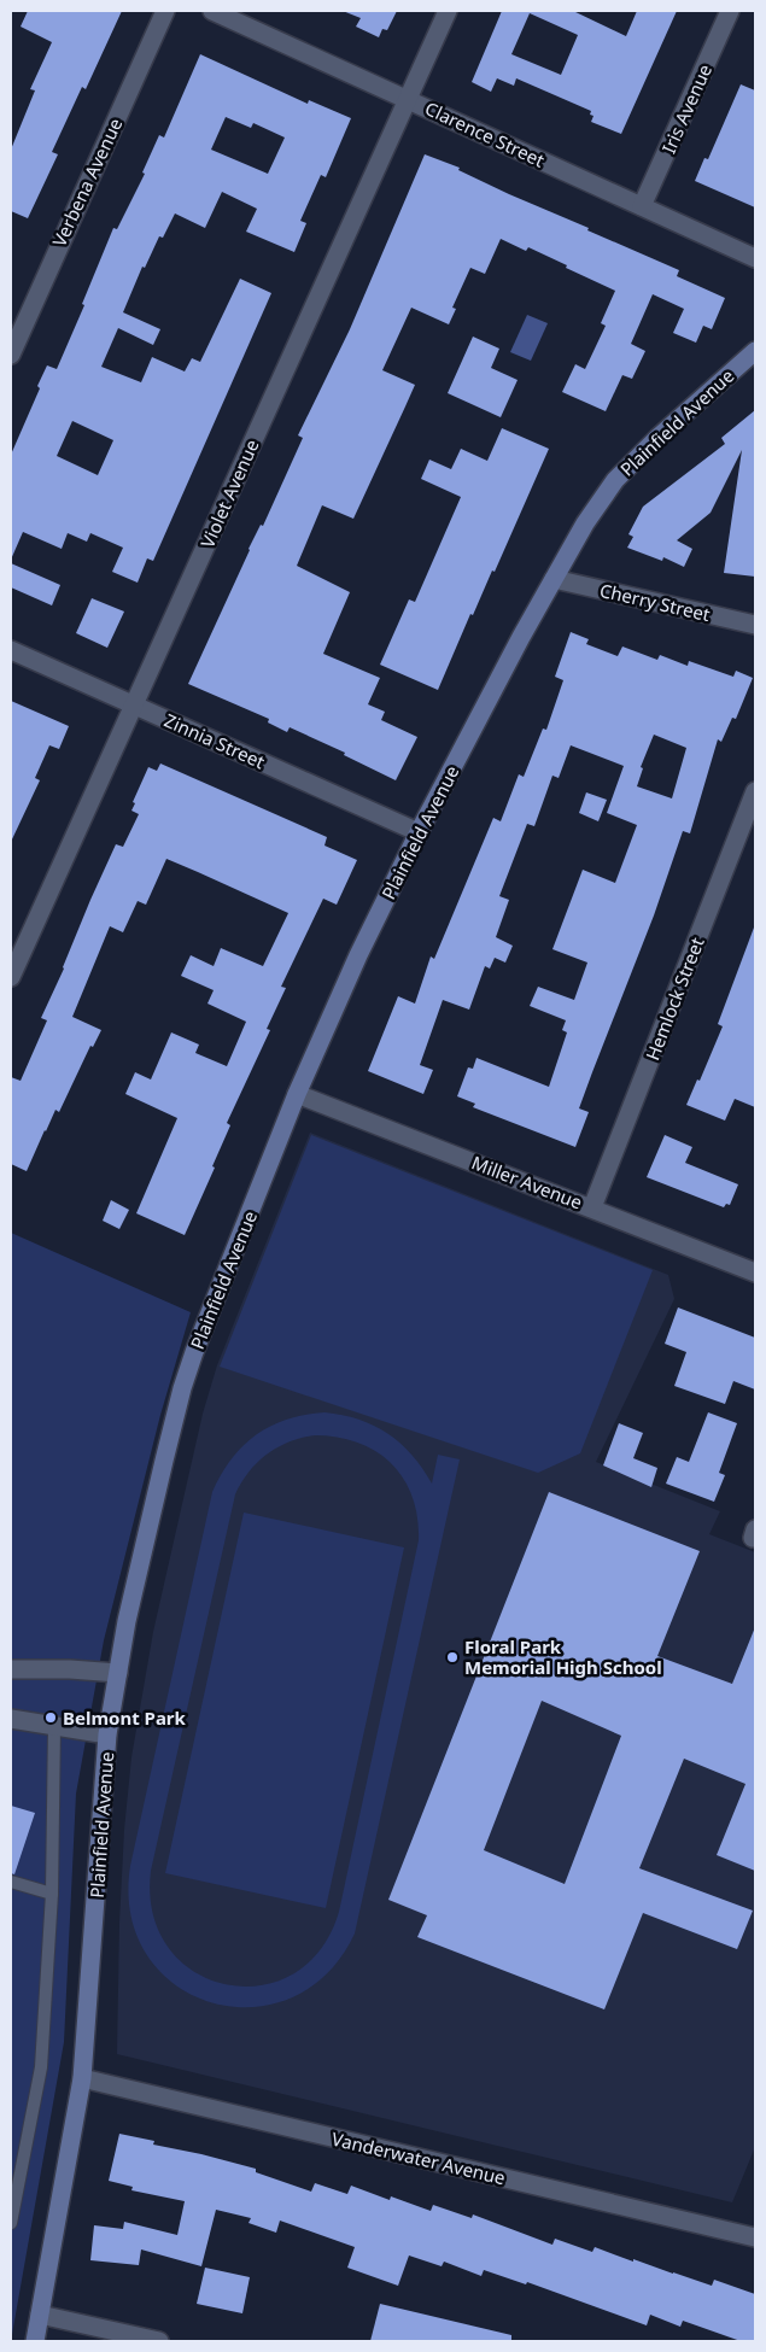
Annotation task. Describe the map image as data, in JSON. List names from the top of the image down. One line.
{"streets":{"main road":["Plainfield Avenue"],"street":["Iris Avenue","Clarence Street","Verbena Avenue","Violet Avenue","Cherry Street","Zinnia Street","Hemlock Street","Miller Avenue","Vanderwater Avenue"]},"crossings":[["Iris Avenue","Clarence Street"],["Clarence Street","Violet Avenue"],["Plainfield Avenue","Cherry Street"],["Plainfield Avenue","Zinnia Street"],["Plainfield Avenue","Miller Avenue"],["Plainfield Avenue","Vanderwater Avenue"],["Violet Avenue","Zinnia Street"],["Hemlock Street","Miller Avenue"]],"places":["Floral Park Memorial High School","Belmont Park"]}
